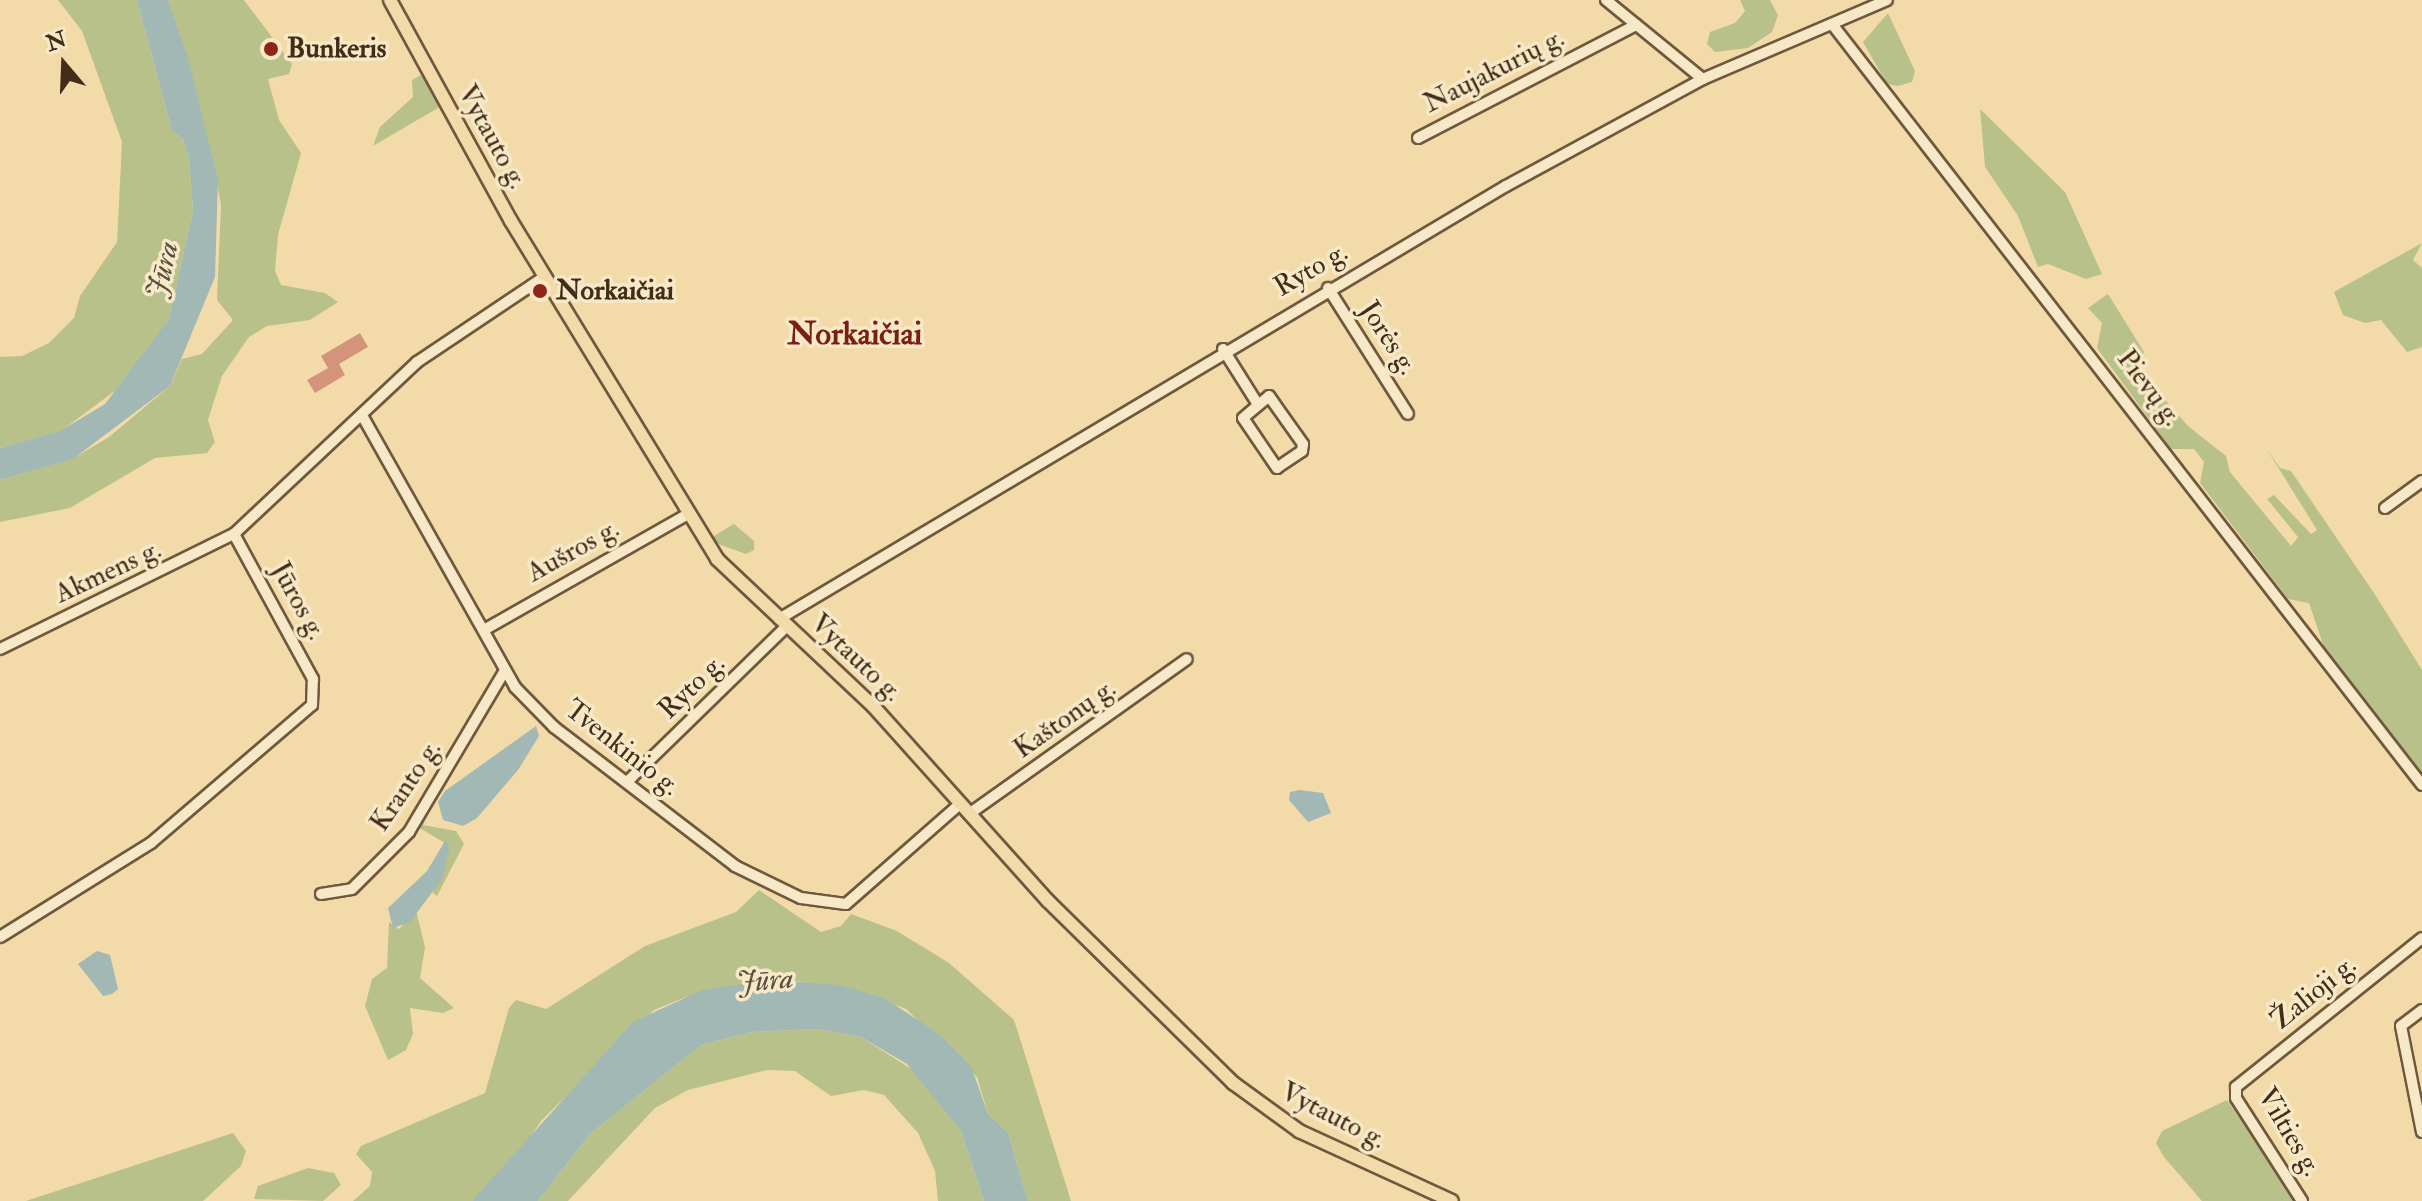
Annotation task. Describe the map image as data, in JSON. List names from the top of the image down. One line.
{"streets":{"main road":["Vytauto g."],"street":["Naujakurių g.","Ryto g.","Jorės g.","Pievų g.","Aušros g.","Akmens g.","Jūros g.","Kaštonų g.","Tvenkinio g.","Kranto g.","Žalioji g.","Vilties g."]},"crossings":[["Vytauto g.","Ryto g."],["Vytauto g.","Aušros g."],["Vytauto g.","Kaštonų g."],["Vytauto g.","Tvenkinio g."],["Ryto g.","Jorės g."],["Ryto g.","Pievų g."],["Ryto g.","Tvenkinio g."],["Aušros g.","Tvenkinio g."],["Akmens g.","Jūros g."],["Tvenkinio g.","Kranto g."],["Žalioji g.","Vilties g."]],"districts":["Norkaičiai"],"water":["Jūra"],"places":["Bunkeris","Norkaičiai"],"north":"top"}
